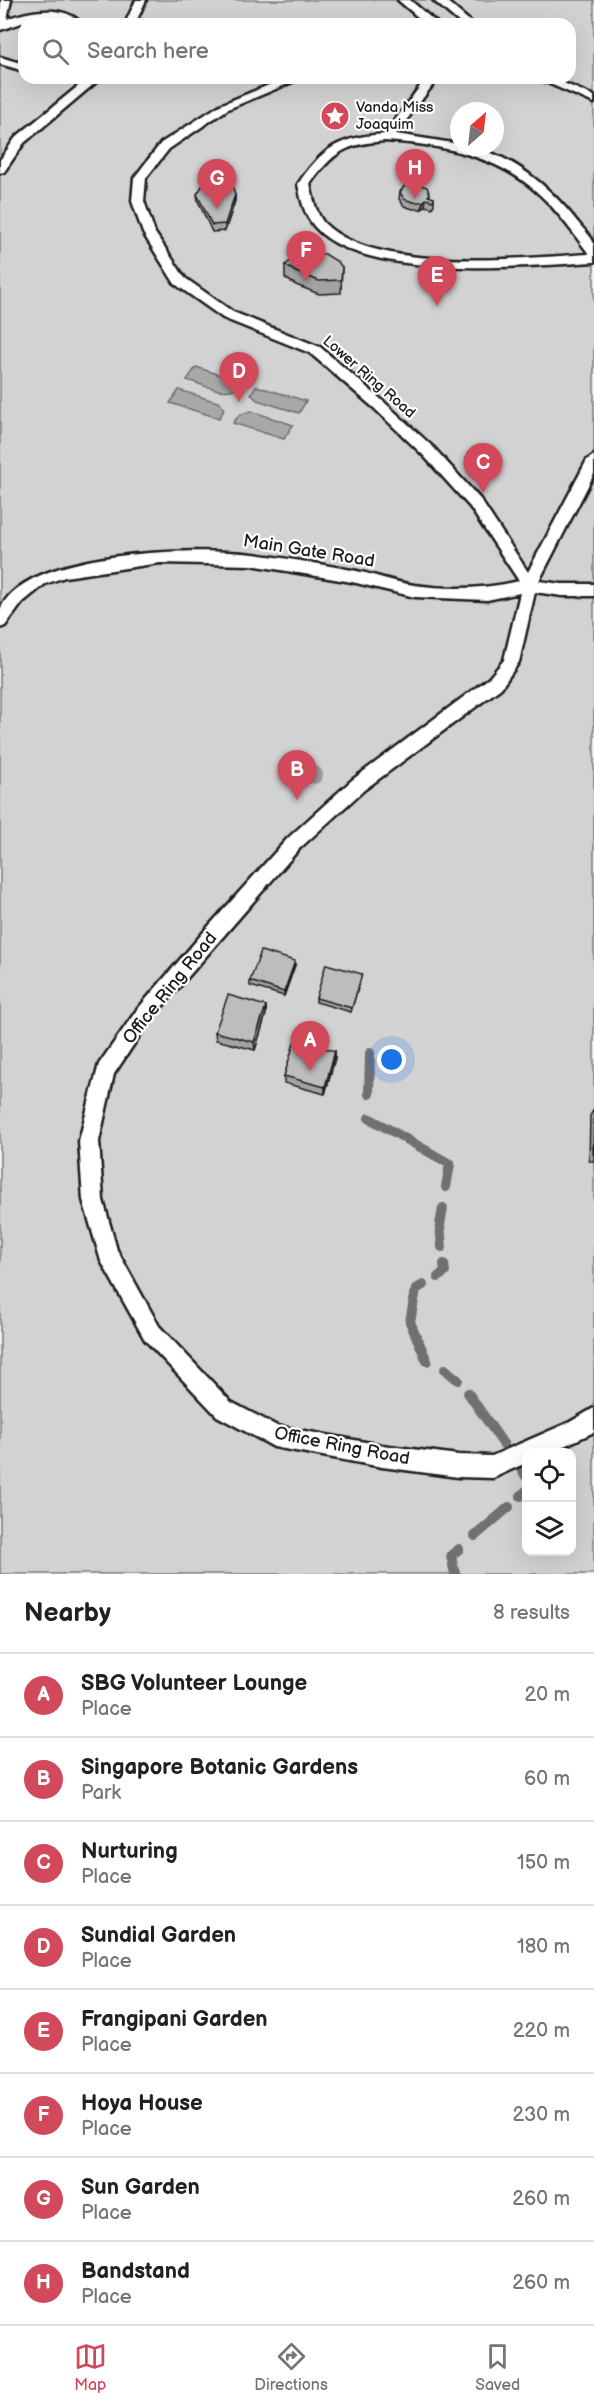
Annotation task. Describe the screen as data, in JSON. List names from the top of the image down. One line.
{"streets":{"lane":["Lower Ring Road","Main Gate Road","Office Ring Road"]},"crossings":[["Lower Ring Road","Main Gate Road"],["Lower Ring Road","Office Ring Road"],["Main Gate Road","Office Ring Road"]],"places":{"place":["Vanda Miss Joaquim"]},"north":"top right","page":{"search":"Search here","pins":["H","G","F","E","D","C","B","A"],"heading":["Nearby","8 results"],"list":[{"mark":"A","name":"SBG Volunteer Lounge","note":"Place","value":"20 m"},{"mark":"B","name":"Singapore Botanic Gardens","note":"Park","value":"60 m"},{"mark":"C","name":"Nurturing","note":"Place","value":"150 m"},{"mark":"D","name":"Sundial Garden","note":"Place","value":"180 m"},{"mark":"E","name":"Frangipani Garden","note":"Place","value":"220 m"},{"mark":"F","name":"Hoya House","note":"Place","value":"230 m"},{"mark":"G","name":"Sun Garden","note":"Place","value":"260 m"},{"mark":"H","name":"Bandstand","note":"Place","value":"260 m"}],"nav":["Map","Directions","Saved"]}}
